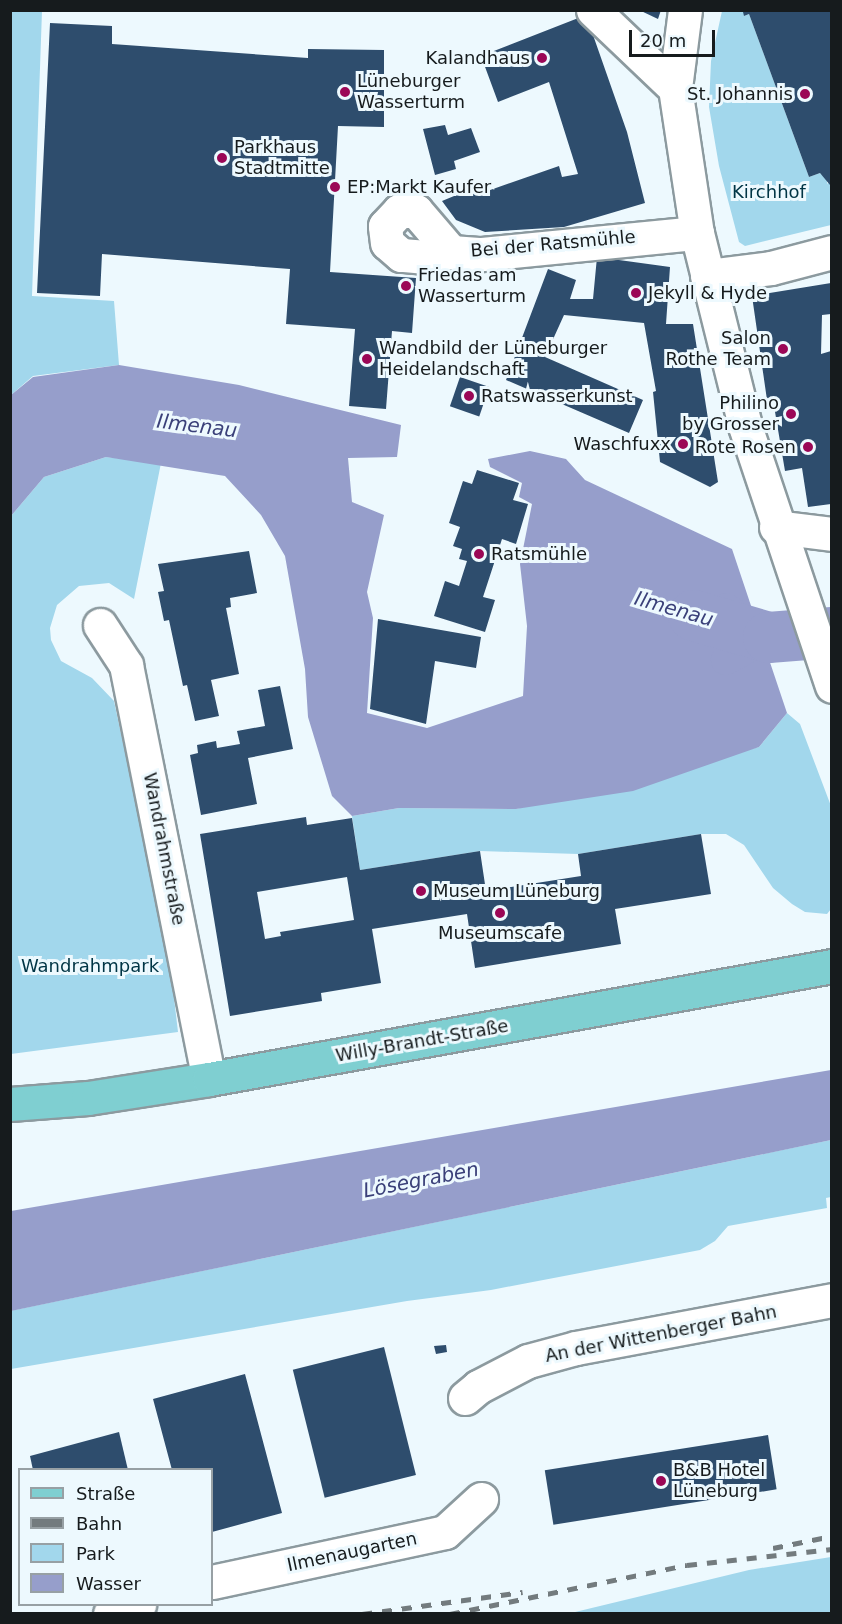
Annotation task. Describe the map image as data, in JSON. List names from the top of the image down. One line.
{"streets":{"main road":["Willy-Brandt-Straße"],"street":["Bei der Ratsmühle","Wandrahmstraße","An der Wittenberger Bahn","Ilmenaugarten"]},"crossings":[["Wandrahmstraße","Willy-Brandt-Straße"]],"water":["Ilmenau","Lösegraben"],"parks":["Kirchhof","Wandrahmpark"],"places":["Kalandhaus","Lüneburger Wasserturm","St. Johannis","Parkhaus Stadtmitte","EP:Markt Kaufer","Friedas am Wasserturm","Jekyll & Hyde","Salon Rothe Team","Wandbild der Lüneburger Heidelandschaft","Ratswasserkunst","Philino by Grosser","Waschfuxx","Rote Rosen","Ratsmühle","Museum Lüneburg","Museumscafe","B&B Hotel Lüneburg"],"legend":["Straße","Bahn","Park","Wasser"],"scale_bar":"20 m"}
